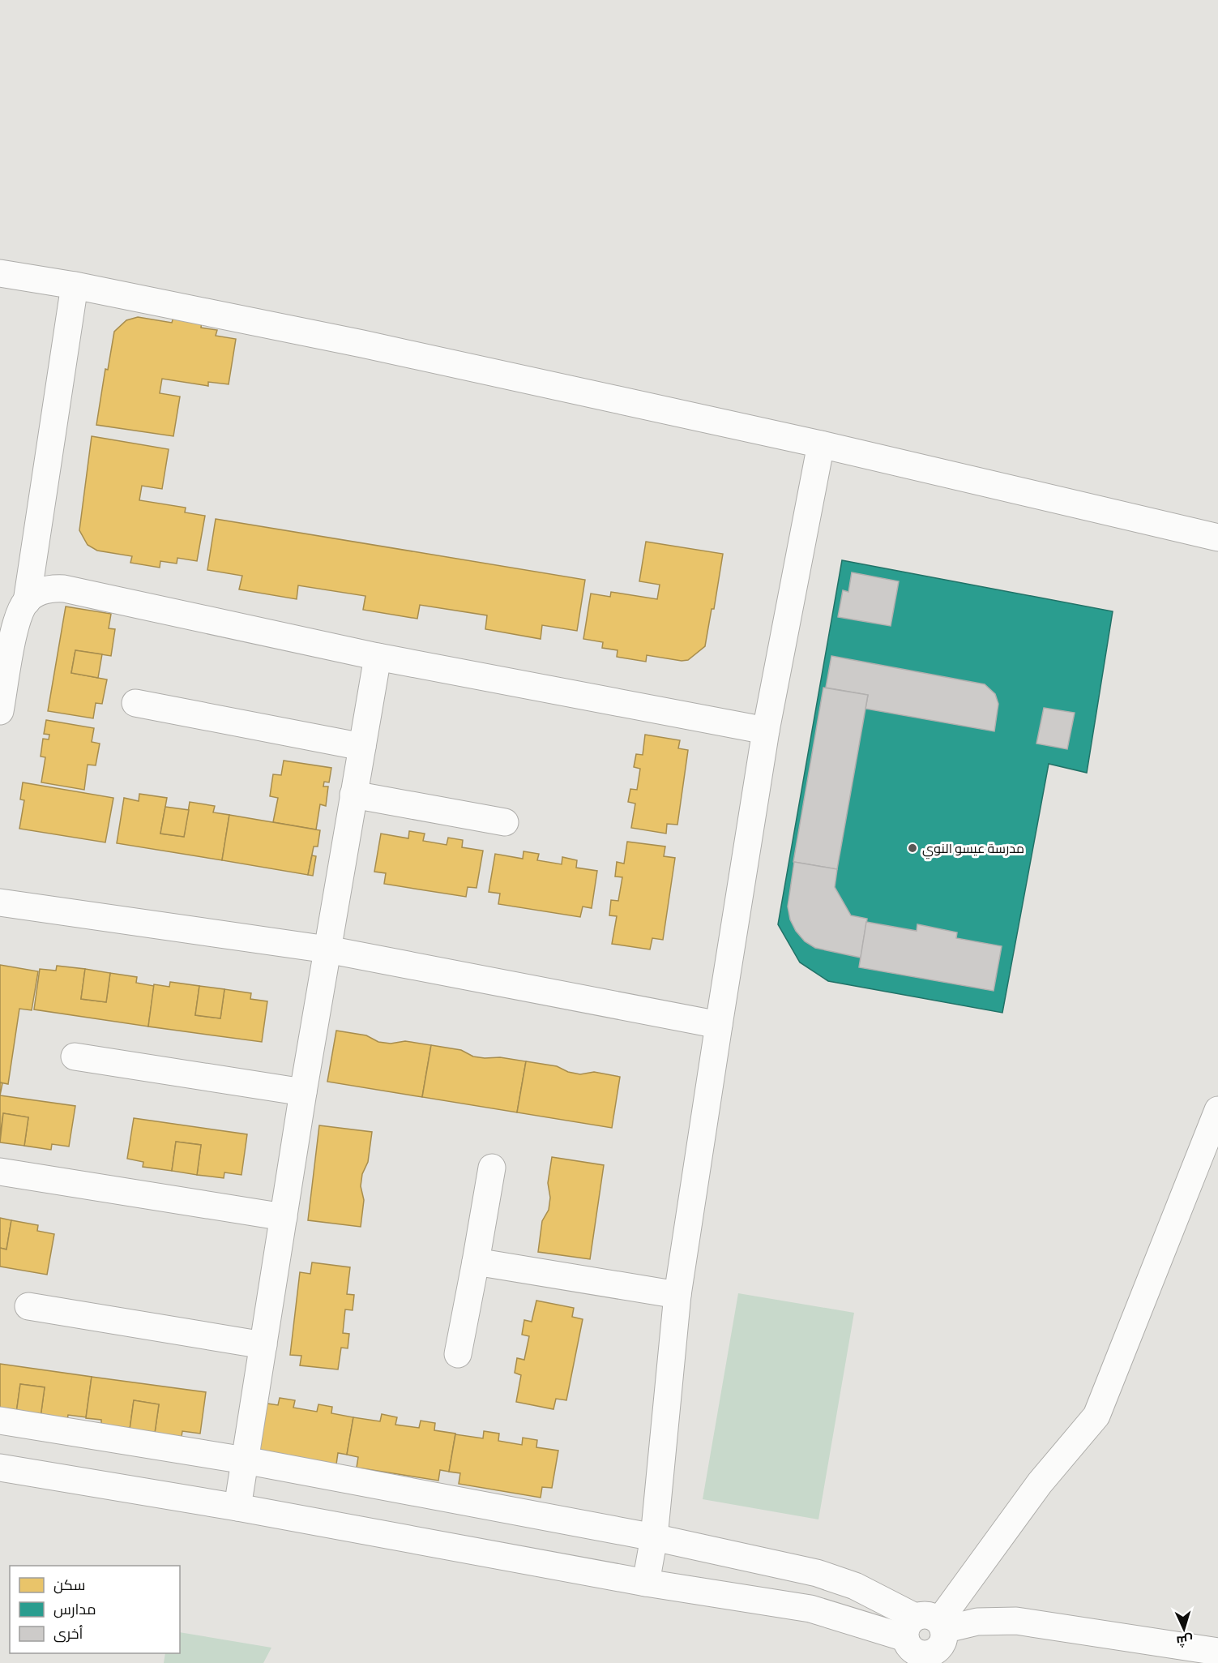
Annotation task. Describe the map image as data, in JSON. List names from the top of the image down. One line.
{"places":["مدرسة عيسو النوي"],"legend":["سكن","مدارس","أخرى"],"north":"bottom"}
